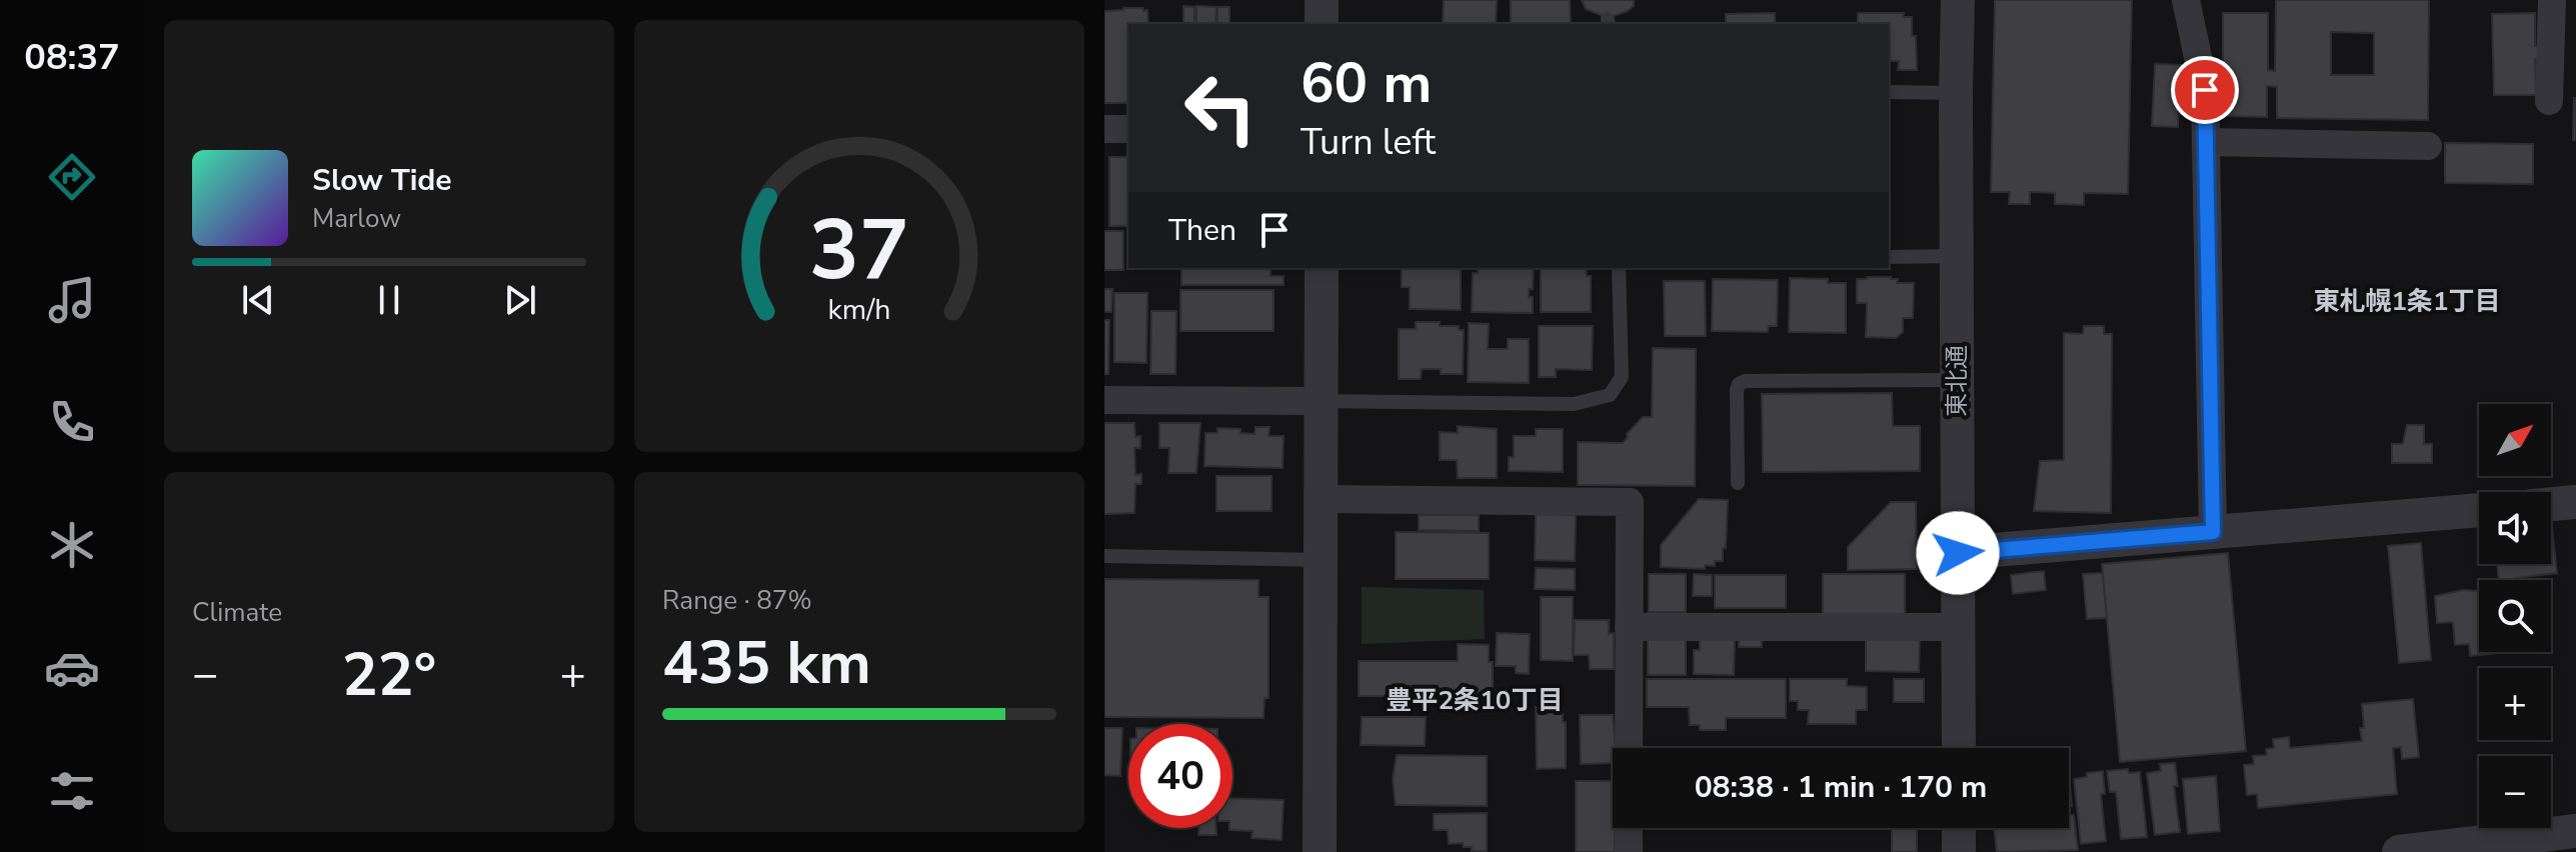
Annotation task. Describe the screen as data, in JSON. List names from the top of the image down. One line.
{"streets":{"street":["東北通"]},"districts":["東札幌1条1丁目","豊平2条10丁目"],"north":"top right","page":{"tabs":"08:37","turn":["60 m","Turn left"],"song":["Slow Tide","Marlow"],"then":"Then","map_buttons":["+","−"],"tile":["Climate",["Range · 87%","435 km"]],"heat":["−","22°","+"],"limit":"40","trip":"08:38 · 1 min · 170 m","gauge":["37","km/h"]}}
